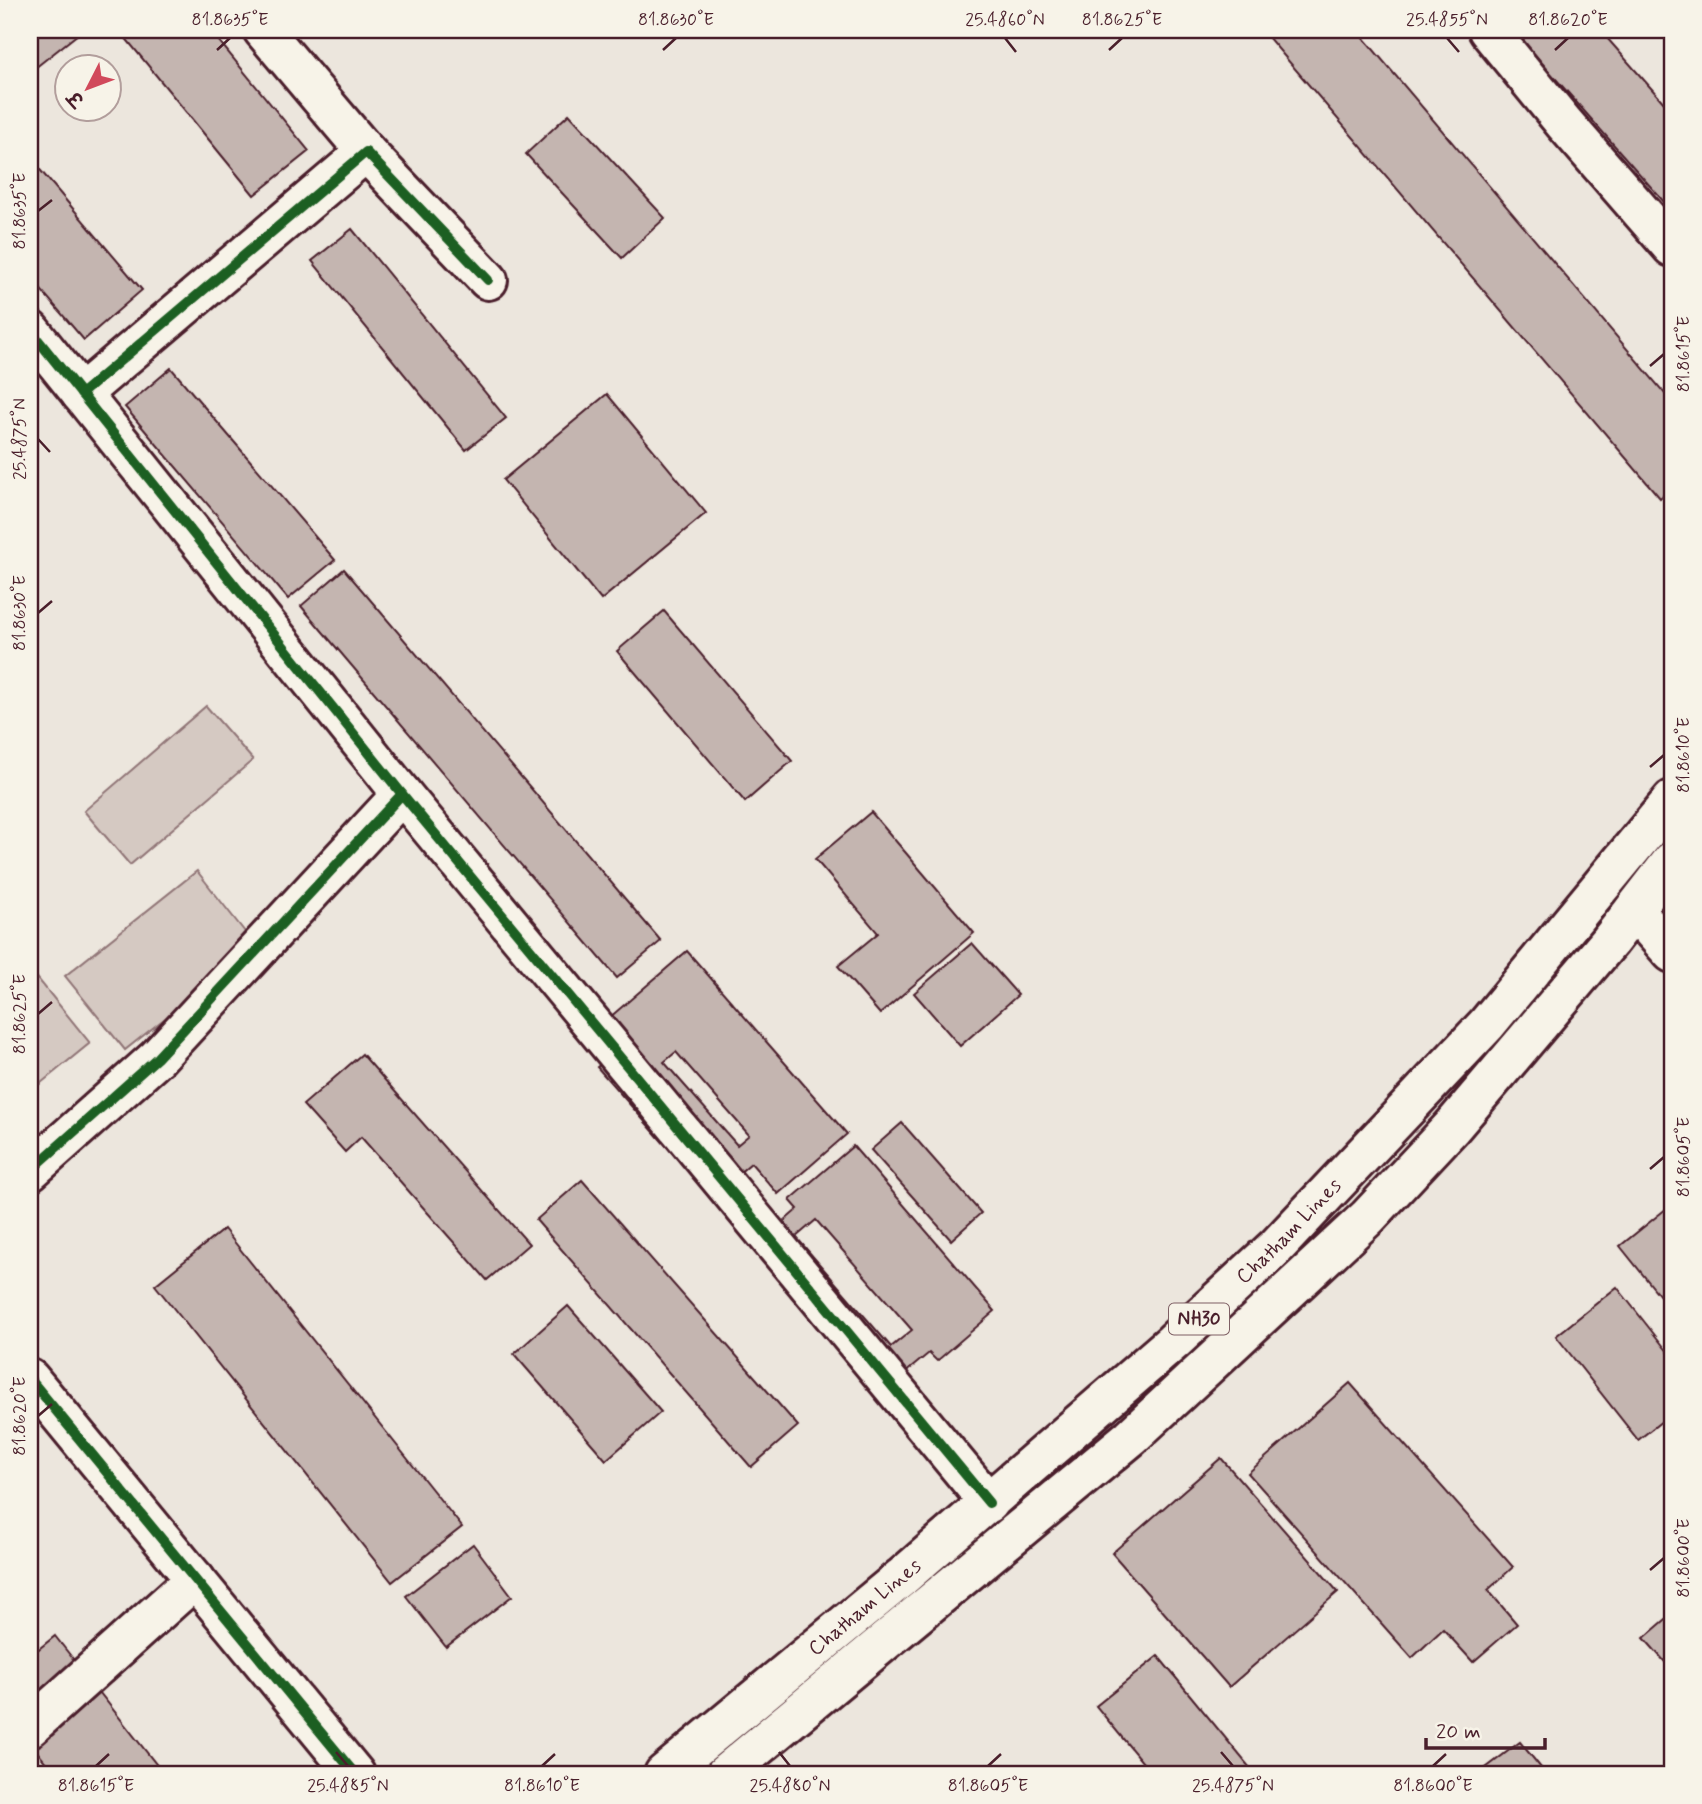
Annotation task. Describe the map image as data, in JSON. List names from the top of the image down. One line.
{"streets":{"main road":["Chatham Lines","NH30"]},"scale_bar":"20 m","north":"bottom left","coordinates":["81.8635°E","81.8630°E","25.4860°N","81.8625°E","25.4855°N","81.8620°E","81.8615°E","25.4875°N","81.8610°E","81.8605°E","81.8600°E","25.4885°N","25.4880°N"]}
